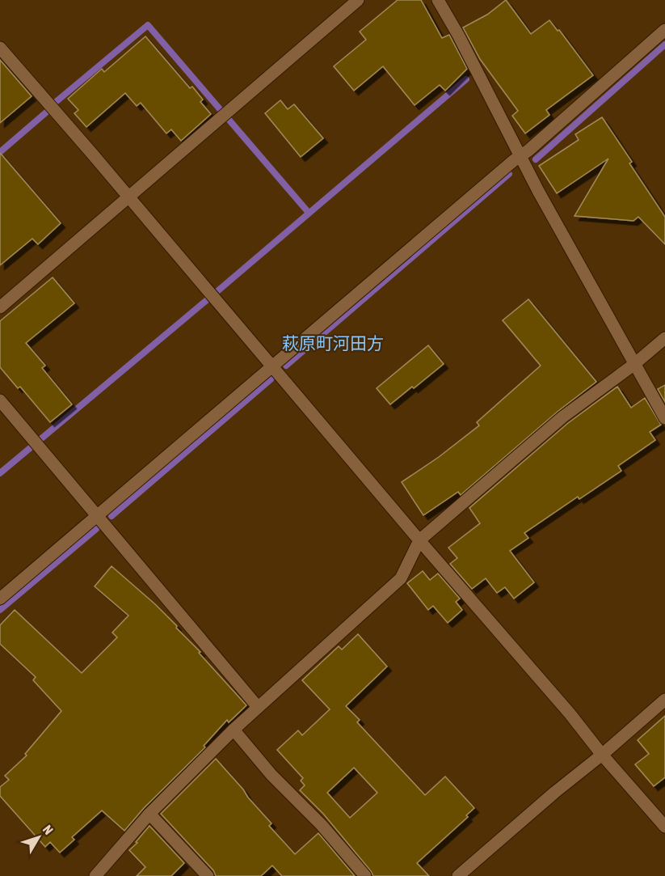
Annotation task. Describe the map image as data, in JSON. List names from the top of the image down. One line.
{"districts":["萩原町河田方"],"north":"top right"}
